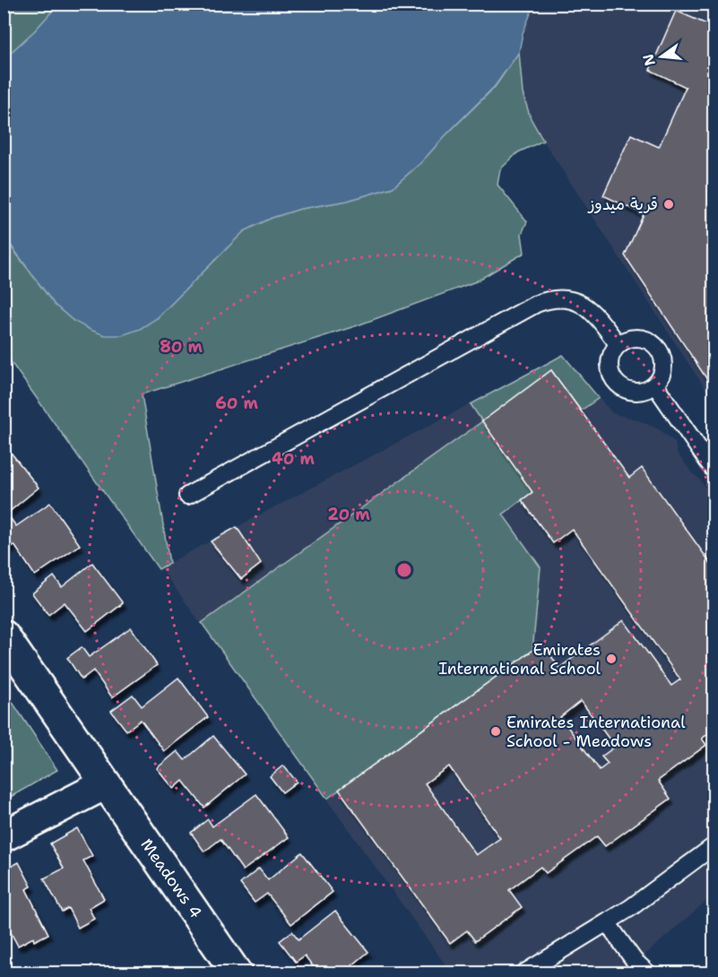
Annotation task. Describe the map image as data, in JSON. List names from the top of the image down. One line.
{"streets":{"street":["Meadows 4"]},"places":["قرية ميدوز","Emirates International School","Emirates International School - Meadows"],"north":"left","rings":["80 m","60 m","40 m","20 m"]}
